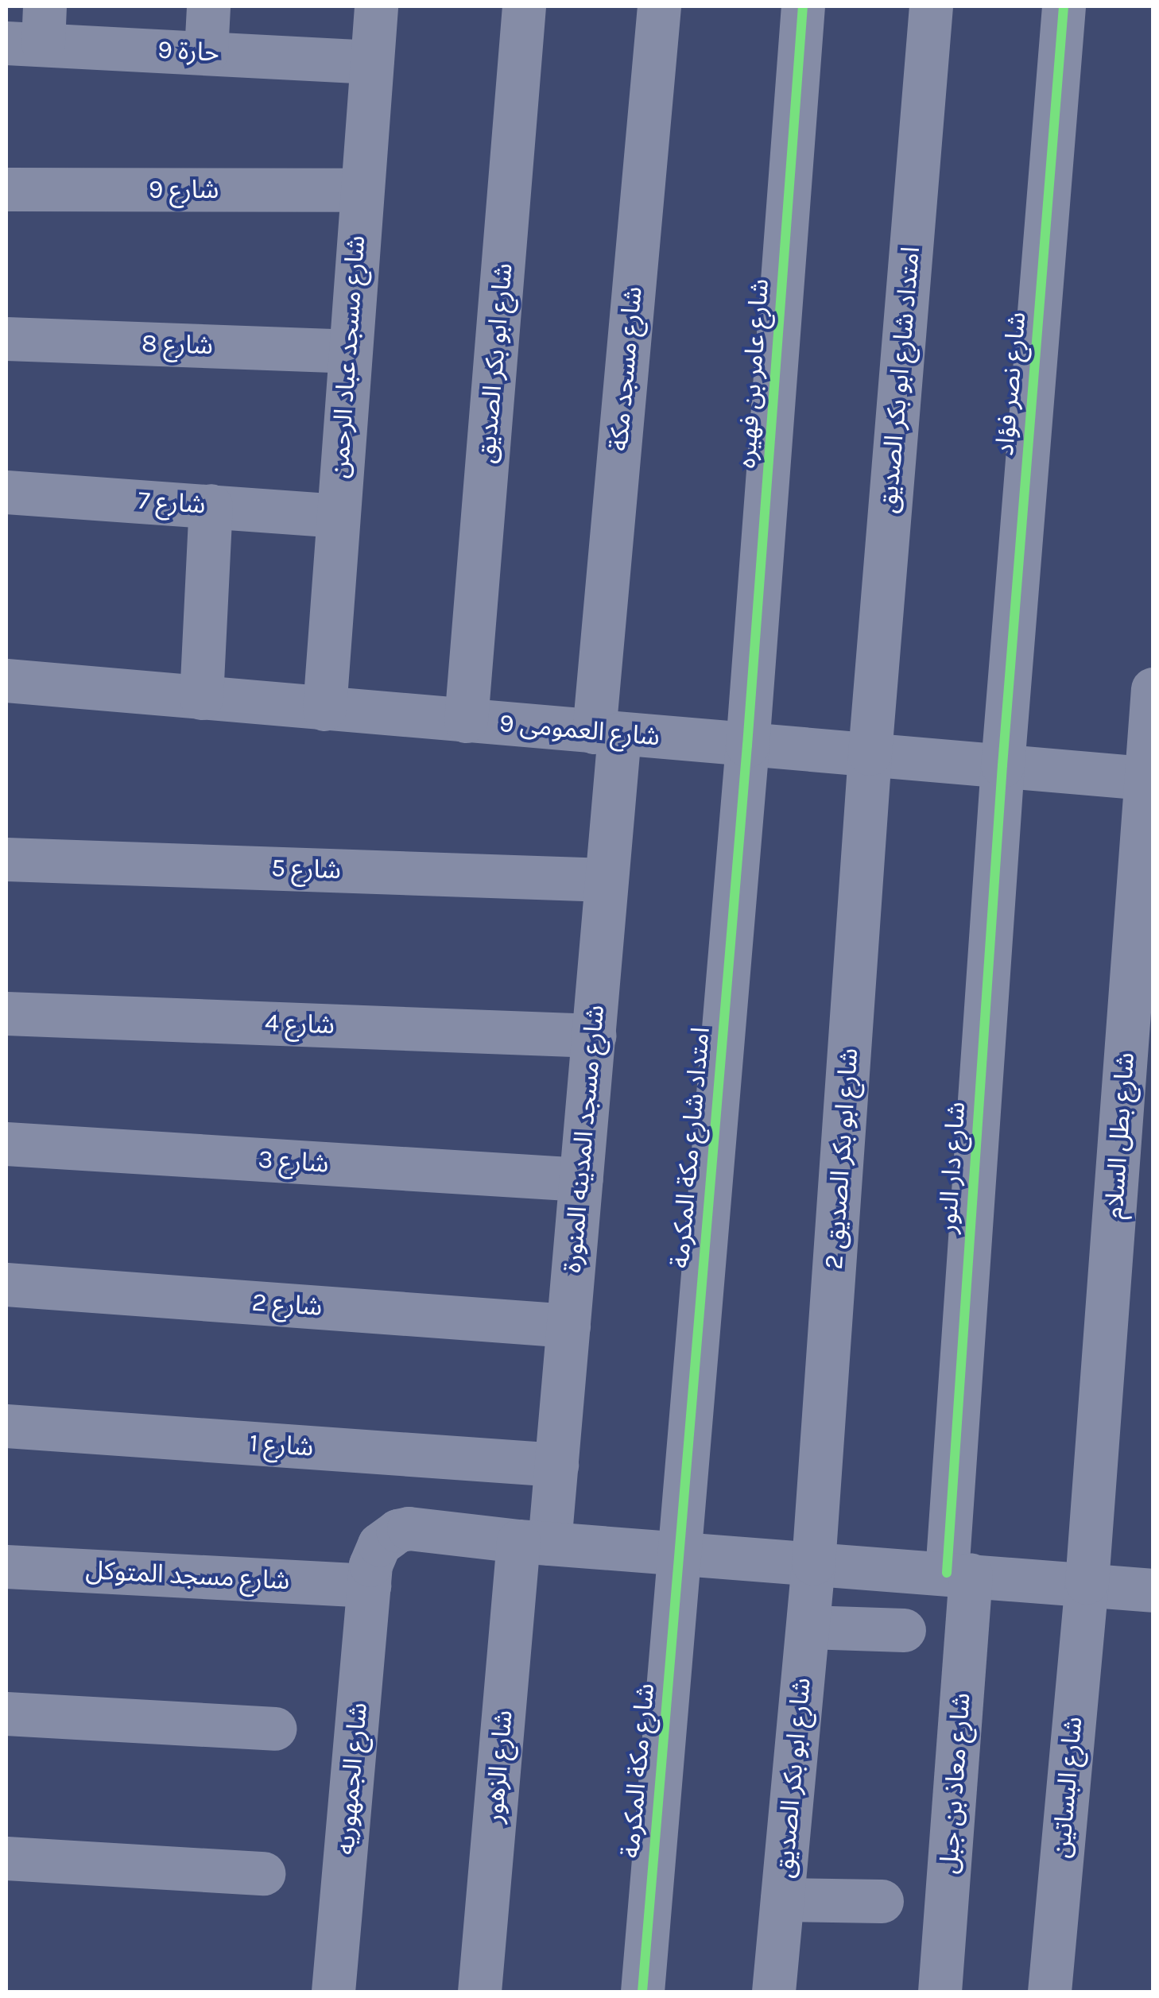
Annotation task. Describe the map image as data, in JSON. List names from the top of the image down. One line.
{"streets":{"street":["حارة 9","شارع 9","شارع 8","شارع مسجد عباد الرحمن","شارع ابو بكر الصديق","شارع مسجد مكة","شارع عامر بن فهيره","امتداد شارع ابو بكر الصديق","شارع نصر فؤاد","شارع 7","شارع العمومى 9","شارع 5","شارع 4","شارع بطل السلام","شارع مسجد المدينه المنورة","امتداد شارع مكة المكرمة","شارع ابو بكر الصديق 2","شارع 3","شارع دار النور","شارع 2","شارع 1","شارع مسجد المتوكل","شارع الزهور","شارع مكة المكرمة","شارع الجمهوريه","شارع معاذ بن جبل","شارع البساتين"]},"crossings":[["حارة 9","شارع مسجد عباد الرحمن"],["شارع 9","شارع مسجد عباد الرحمن"],["شارع 8","شارع مسجد عباد الرحمن"],["شارع مسجد عباد الرحمن","شارع 7"],["شارع مسجد عباد الرحمن","شارع العمومى 9"],["شارع ابو بكر الصديق","شارع العمومى 9"],["شارع ابو بكر الصديق","شارع ابو بكر الصديق 2"],["شارع مسجد مكة","شارع العمومى 9"],["شارع مسجد مكة","شارع مسجد المدينه المنورة"],["شارع عامر بن فهيره","شارع العمومى 9"],["شارع عامر بن فهيره","امتداد شارع مكة المكرمة"],["امتداد شارع ابو بكر الصديق","شارع العمومى 9"],["امتداد شارع ابو بكر الصديق","شارع ابو بكر الصديق 2"],["شارع نصر فؤاد","شارع العمومى 9"],["شارع نصر فؤاد","شارع دار النور"],["شارع العمومى 9","شارع بطل السلام"],["شارع العمومى 9","شارع مسجد المدينه المنورة"],["شارع العمومى 9","امتداد شارع مكة المكرمة"],["شارع العمومى 9","شارع ابو بكر الصديق 2"],["شارع العمومى 9","شارع دار النور"],["شارع 5","شارع مسجد المدينه المنورة"],["شارع 4","شارع مسجد المدينه المنورة"],["شارع بطل السلام","شارع البساتين"],["شارع مسجد المدينه المنورة","شارع 3"],["شارع مسجد المدينه المنورة","شارع 2"],["شارع مسجد المدينه المنورة","شارع 1"],["شارع مسجد المدينه المنورة","شارع الزهور"],["امتداد شارع مكة المكرمة","شارع مكة المكرمة"],["شارع دار النور","شارع معاذ بن جبل"],["شارع مسجد المتوكل","شارع الجمهوريه"]]}
